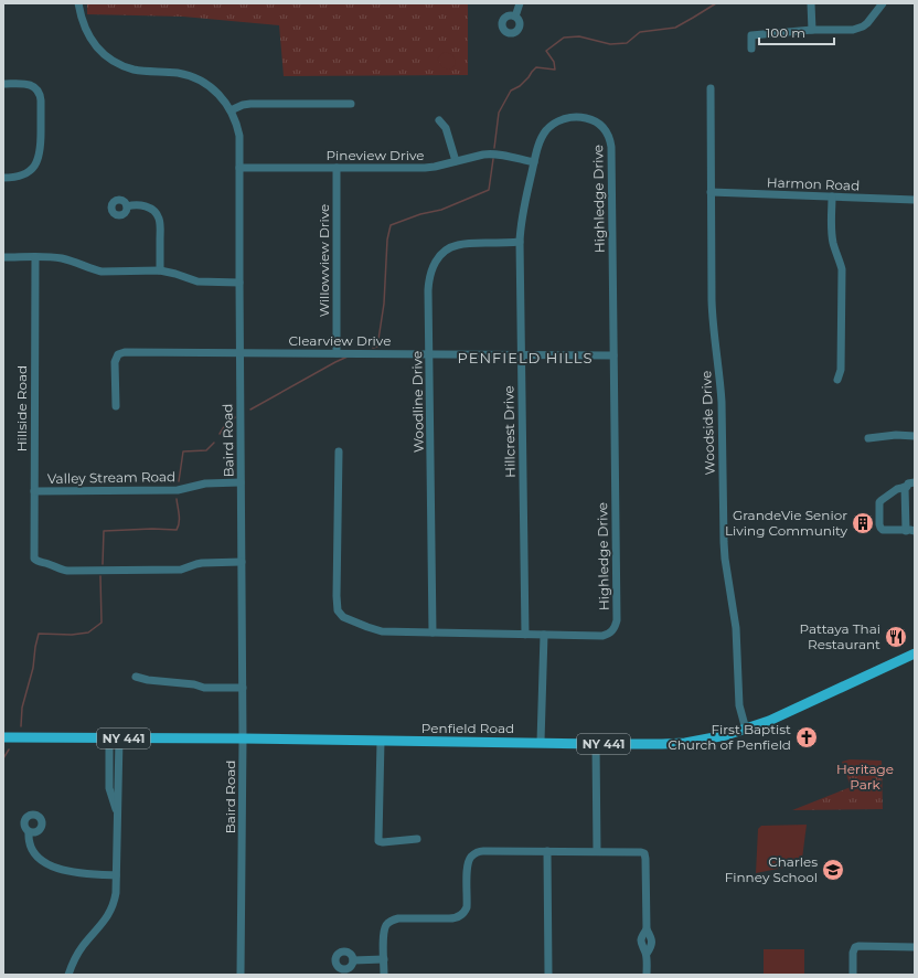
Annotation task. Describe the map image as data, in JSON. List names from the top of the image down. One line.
{"streets":{"main road":["Penfield Road","NY 441"],"street":["Pineview Drive","Harmon Road","Highledge Drive","Willowview Drive","Clearview Drive","Woodline Drive","Hillside Road","Woodside Drive","Hillcrest Drive","Baird Road","Valley Stream Road"]},"crossings":[["Pineview Drive","Willowview Drive"],["Pineview Drive","Hillcrest Drive"],["Pineview Drive","Baird Road"],["Harmon Road","Woodside Drive"],["Highledge Drive","Clearview Drive"],["Highledge Drive","Woodline Drive"],["Highledge Drive","Hillcrest Drive"],["Willowview Drive","Clearview Drive"],["Clearview Drive","Woodline Drive"],["Clearview Drive","Hillcrest Drive"],["Clearview Drive","Baird Road"],["Woodline Drive","Hillcrest Drive"],["Hillside Road","Baird Road"],["Hillside Road","Valley Stream Road"],["Woodside Drive","Penfield Road"],["Baird Road","Valley Stream Road"],["Baird Road","Penfield Road"]],"districts":["PENFIELD HILLS"],"parks":["Heritage Park"],"places":{"building":["GrandeVie Senior Living Community"],"restaurant":["Pattaya Thai Restaurant"],"church":["First Baptist Church of Penfield"],"school or university":["Charles Finney School"]},"scale_bar":"100 m"}
